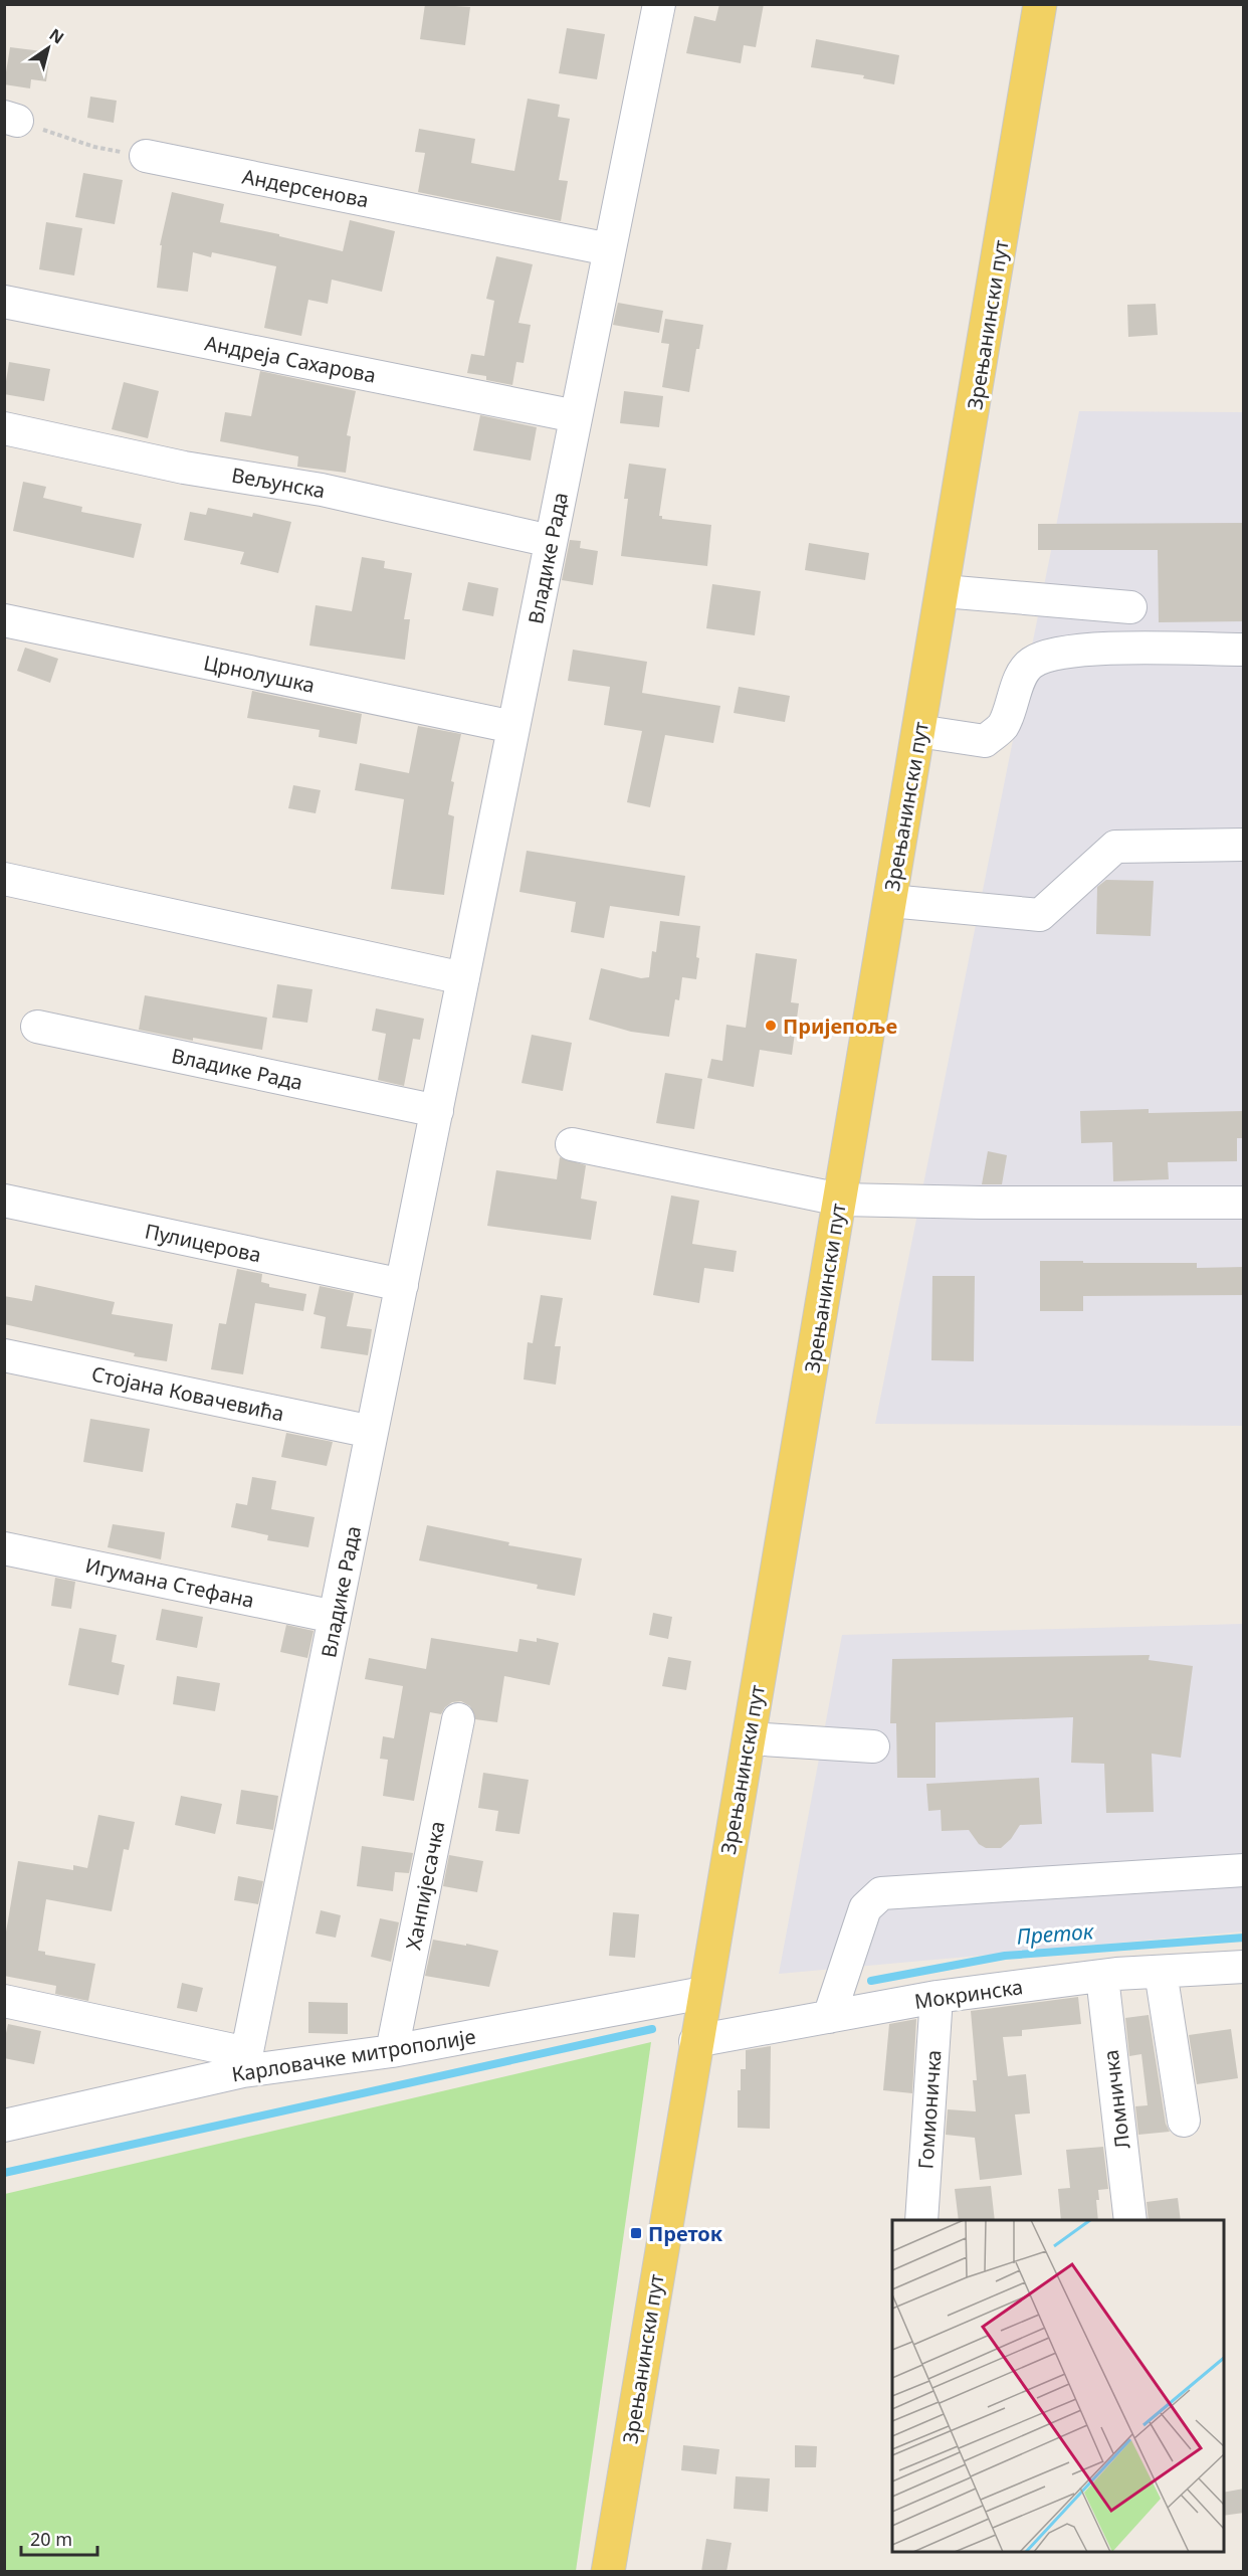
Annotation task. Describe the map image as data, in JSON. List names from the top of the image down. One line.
{"streets":{"main road":["Зрењанински пут"],"street":["Андерсенова","Андреја Сахарова","Вељунска","Владике Рада","Црнолушка","Пулицерова","Стојана Ковачевића","Игумана Стефана","Ханпијесачка","Мокринска","Карловачке митрополије","Ломничка","Гомионичка"]},"crossings":[["Андерсенова","Владике Рада"],["Зрењанински пут","Мокринска"],["Зрењанински пут","Карловачке митрополије"],["Андреја Сахарова","Владике Рада"],["Вељунска","Владике Рада"],["Владике Рада","Црнолушка"],["Владике Рада","Пулицерова"],["Владике Рада","Стојана Ковачевића"],["Владике Рада","Игумана Стефана"],["Владике Рада","Карловачке митрополије"],["Ханпијесачка","Карловачке митрополије"],["Мокринска","Ломничка"],["Мокринска","Гомионичка"]],"water":["Преток"],"places":{"other":["Пријепоље"],"transit":["Преток"]},"scale_bar":"20 m","north":"top right"}
